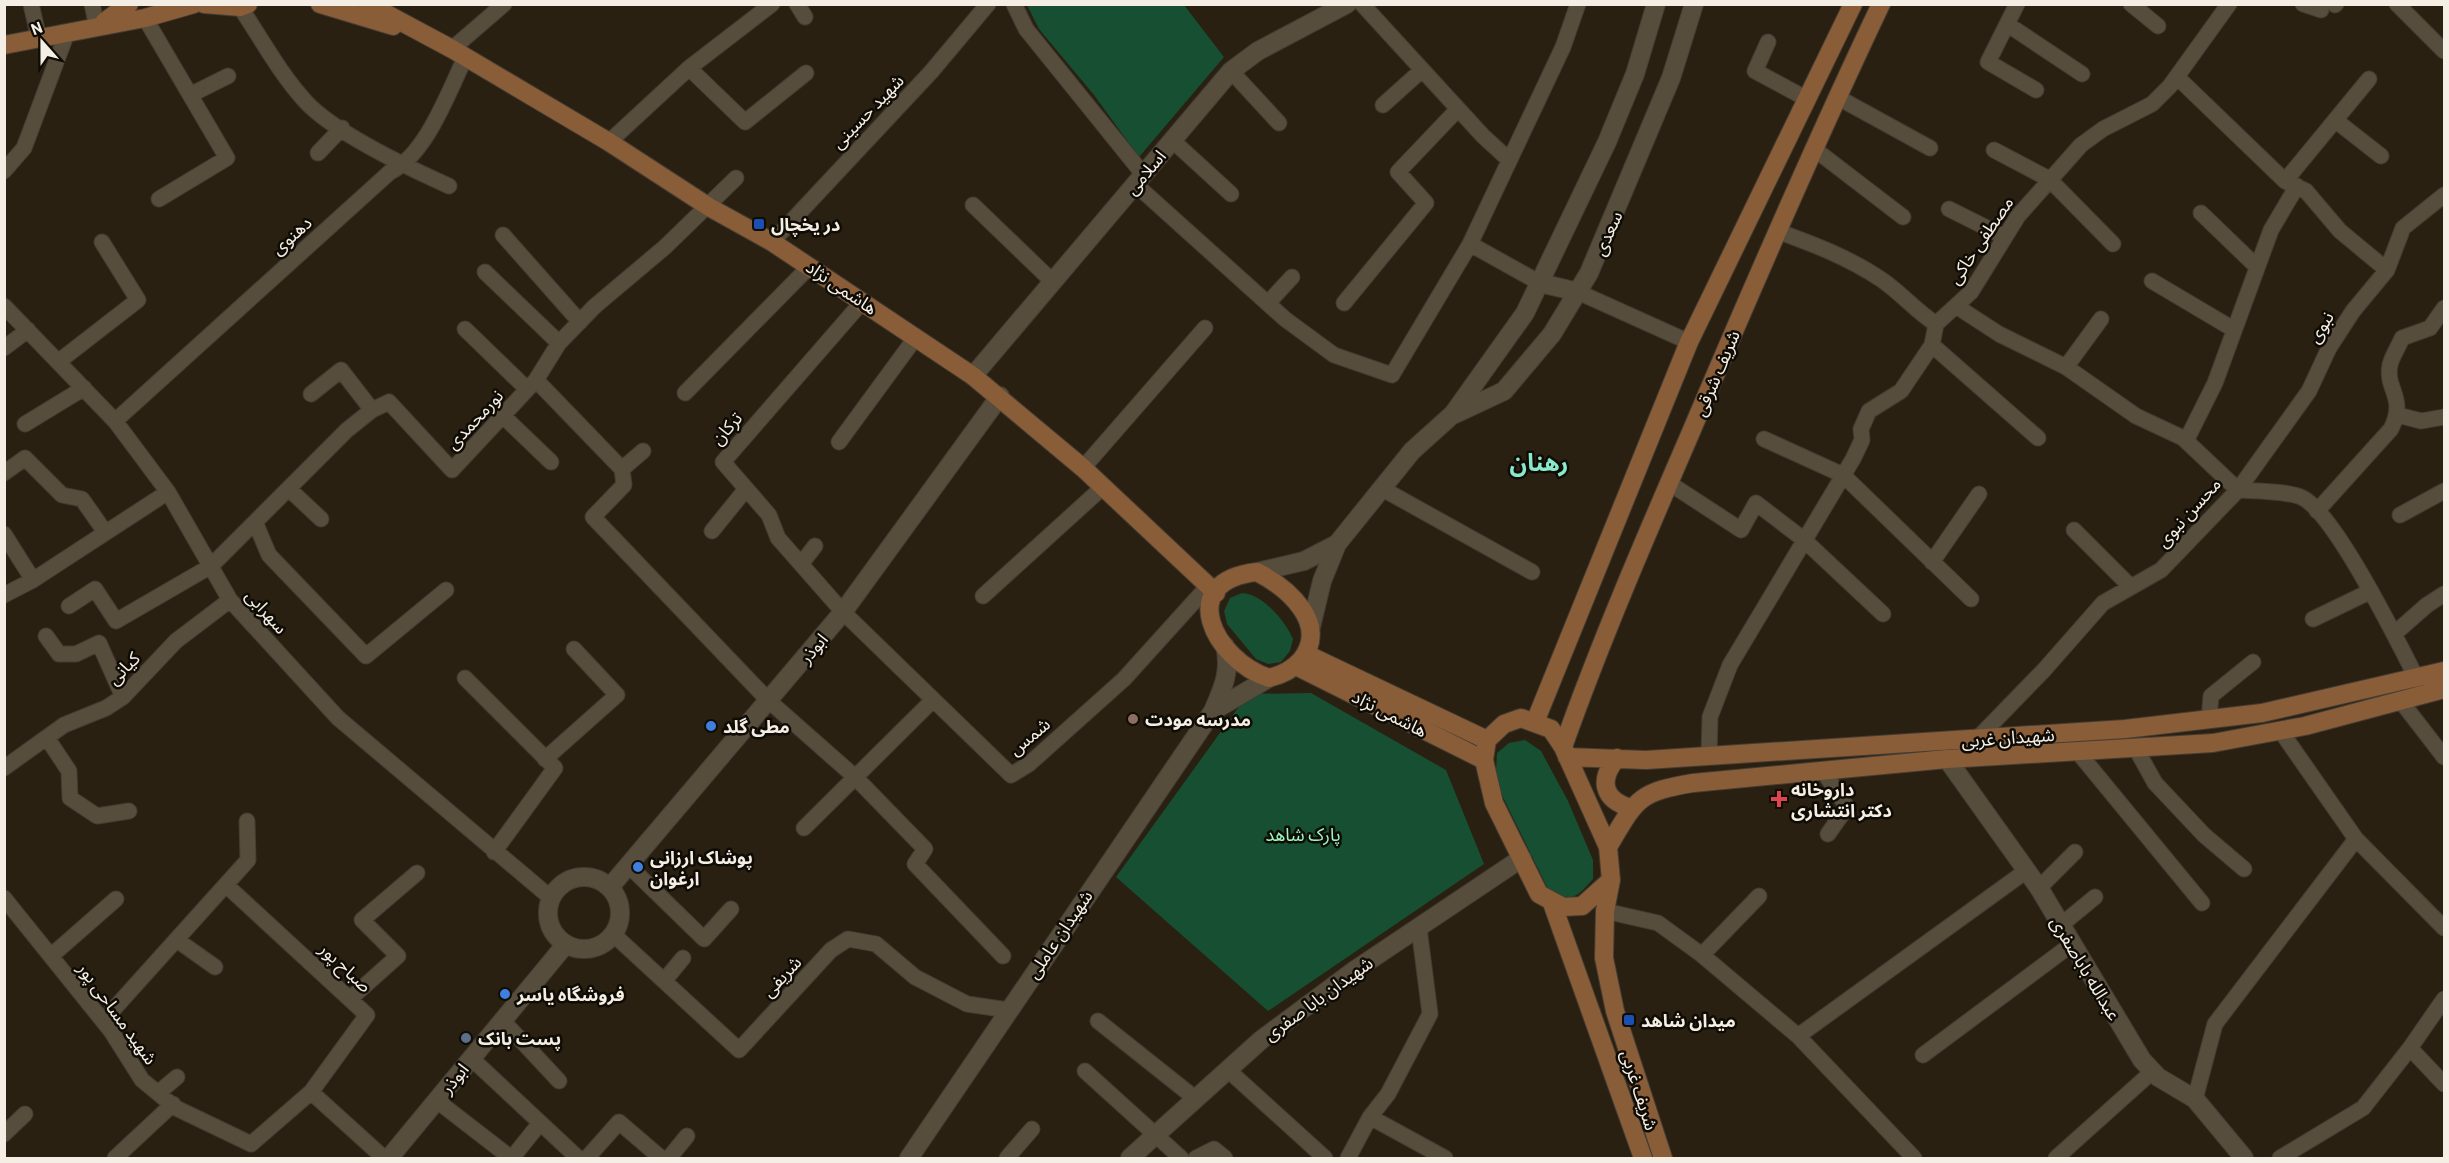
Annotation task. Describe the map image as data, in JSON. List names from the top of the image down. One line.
{"streets":{"main road":["هاشمی نژاد","شریف شرقی","شهیدان غربی","شریف غربی"],"street":["شهید حسینی","اسلامی","سعدی","دهنوی","مصطفی خاکی","نبوی","نورمحمدی","ترکان","محسن نبوی","سهرابی","ابوذر","کیانی","شمس","شهیدان عاملی","صباح پور","عبدالله باباصفری","شریفی","شهیدان بابا صفری","شهید مساحی پور"]},"crossings":[["شهید حسینی","هاشمی نژاد"],["اسلامی","هاشمی نژاد"],["دهنوی","هاشمی نژاد"],["دهنوی","سهرابی"],["مصطفی خاکی","محسن نبوی"],["هاشمی نژاد","نورمحمدی"],["هاشمی نژاد","ترکان"],["هاشمی نژاد","ابوذر"],["هاشمی نژاد","شمس"],["هاشمی نژاد","شهیدان عاملی"],["نبوی","محسن نبوی"],["شریف شرقی","شهیدان غربی"],["ترکان","ابوذر"],["ترکان","شمس"],["محسن نبوی","شهیدان غربی"],["سهرابی","ابوذر"],["سهرابی","کیانی"],["سهرابی","شریفی"],["ابوذر","شمس"],["ابوذر","شریفی"],["شمس","شهیدان عاملی"],["شهیدان غربی","عبدالله باباصفری"],["شهیدان عاملی","شریفی"],["صباح پور","شهید مساحی پور"]],"districts":["رهنان"],"parks":["پارک شاهد"],"places":{"transit":["در یخچال","میدان شاهد"],"other":["مدرسه مودت","مطی گلد","پوشاک ارزانی ارغوان","فروشگاه یاسر","پست بانک"],"health":["داروخانه دکتر انتشاری"]},"north":"top"}
